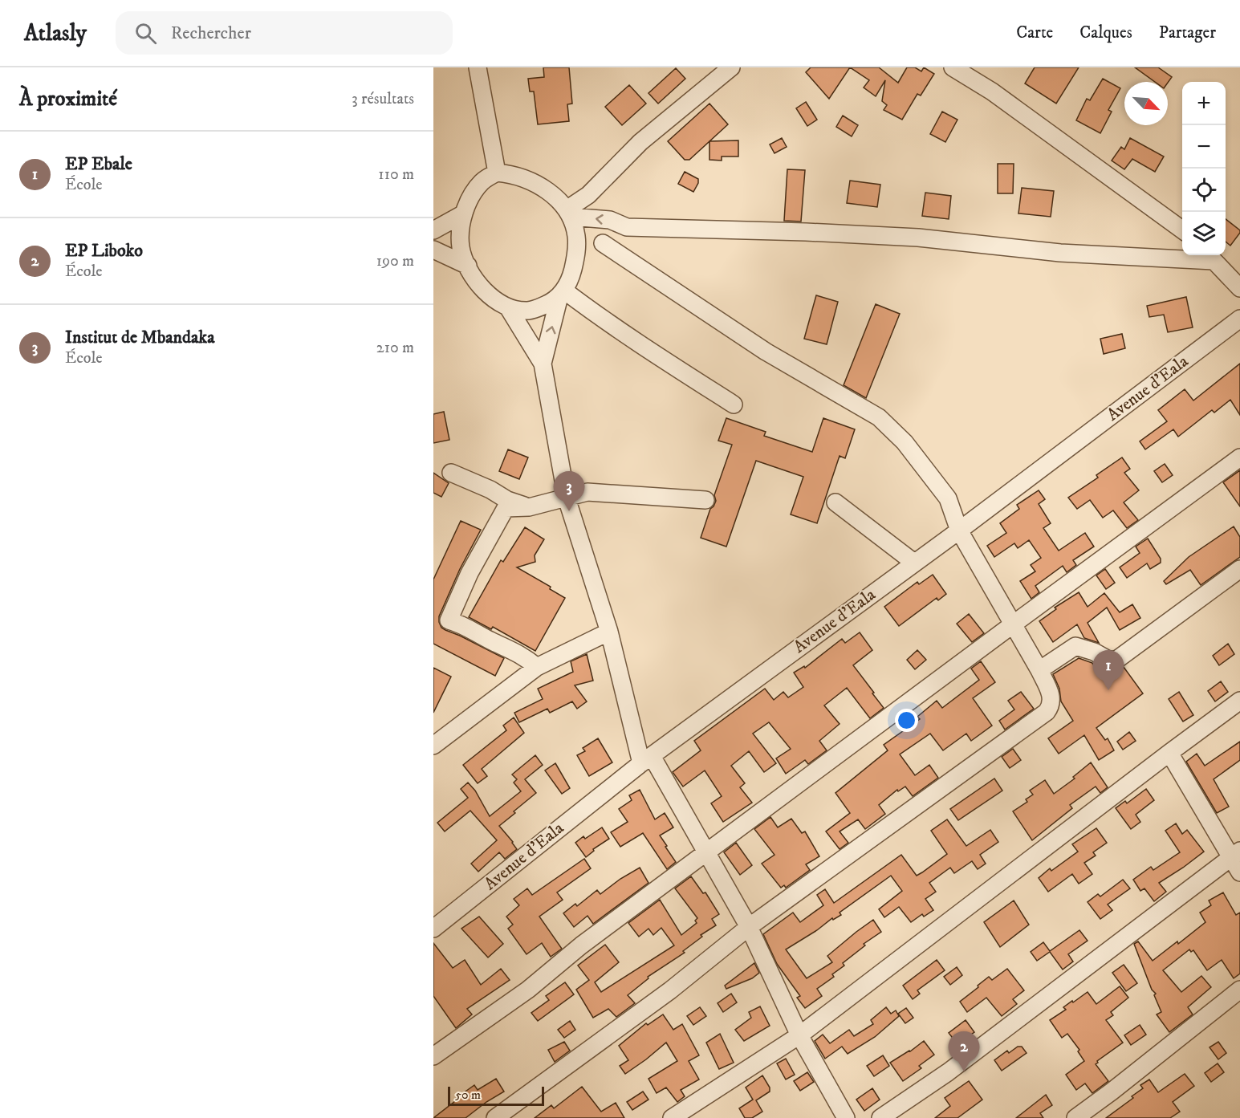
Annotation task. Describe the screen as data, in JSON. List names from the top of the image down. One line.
{"streets":{"street":["Avenue d'Eala"]},"scale_bar":"50 m","north":"bottom right","page":{"header":"Atlasly","search":"Rechercher","nav":["Carte","Calques","Partager"],"heading":["À proximité","3 résultats"],"map_buttons":["+","−"],"list":[{"mark":"1","name":"EP Ebale","note":"École","value":"110 m"},{"mark":"2","name":"EP Liboko","note":"École","value":"190 m"},{"mark":"3","name":"Institut de Mbandaka","note":"École","value":"210 m"}],"pins":["3","1","2"],"scale":"50 m"}}
